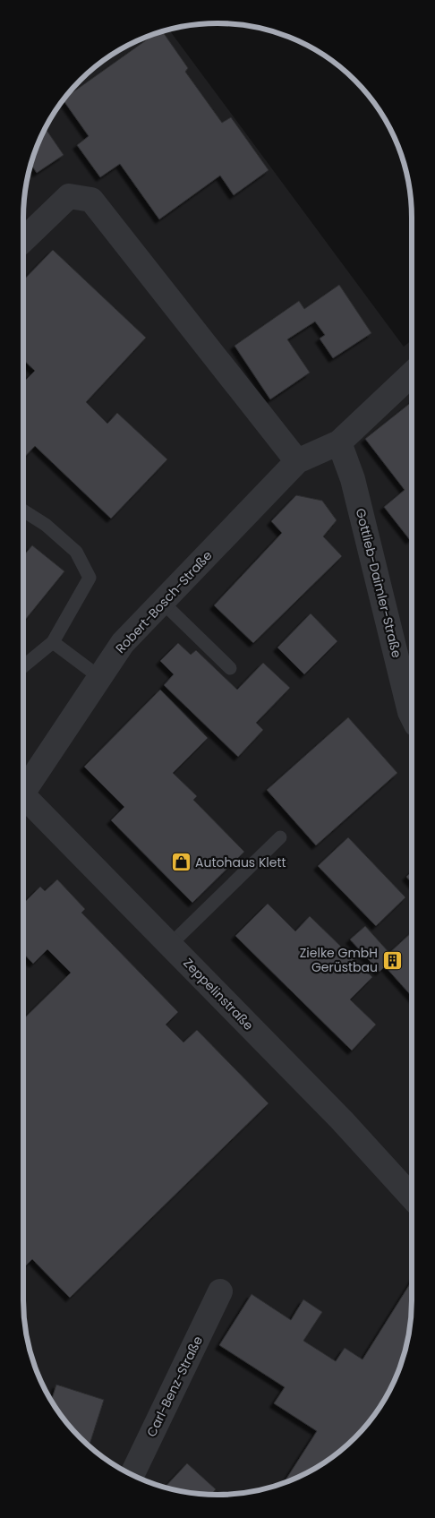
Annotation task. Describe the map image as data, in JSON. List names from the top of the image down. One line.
{"streets":{"street":["Gottlieb-Daimler-Straße","Robert-Bosch-Straße","Zeppelinstraße","Carl-Benz-Straße"]},"crossings":[["Gottlieb-Daimler-Straße","Robert-Bosch-Straße"]],"places":{"shop":["Autohaus Klett"],"building":["Zielke GmbH Gerüstbau"]}}
